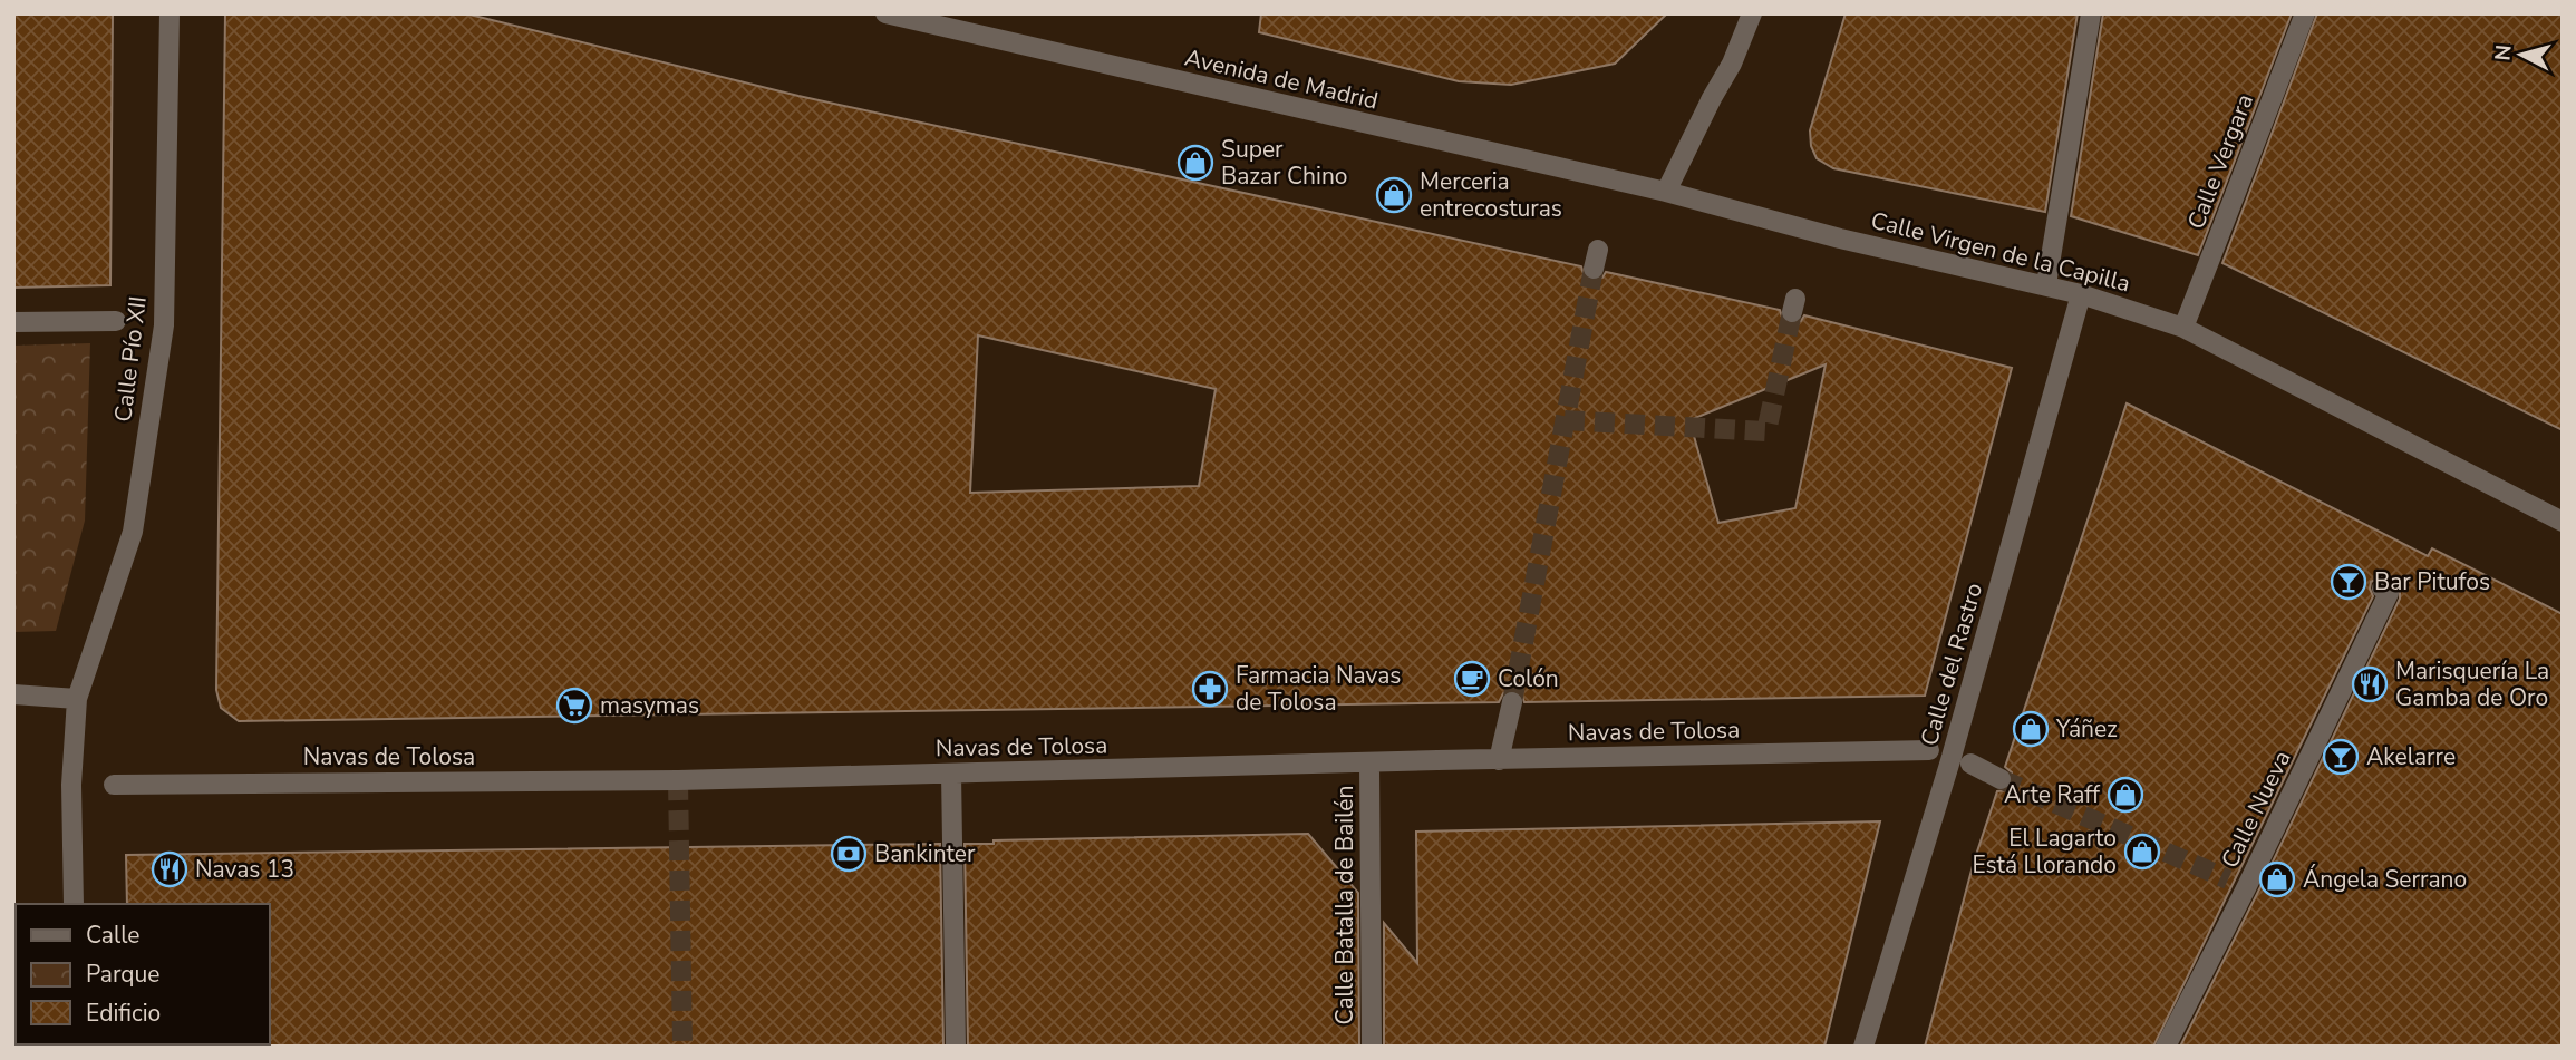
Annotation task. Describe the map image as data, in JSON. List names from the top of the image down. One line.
{"streets":{"street":["Avenida de Madrid","Calle Vergara","Calle Virgen de la Capilla","Calle Pío XII","Calle del Rastro","Navas de Tolosa","Calle Nueva","Calle Batalla de Bailén"]},"crossings":[["Avenida de Madrid","Calle Virgen de la Capilla"],["Calle Vergara","Calle Virgen de la Capilla"],["Calle Virgen de la Capilla","Calle del Rastro"],["Navas de Tolosa","Calle Batalla de Bailén"]],"places":{"shop":["Super Bazar Chino","Merceria entrecosturas","Yáñez","Arte Raff","El Lagarto Está Llorando","Ángela Serrano"],"bar":["Bar Pitufos","Akelarre"],"cafe":["Colón"],"restaurant":["Marisquería La Gamba de Oro","Navas 13"],"pharmacy":["Farmacia Navas de Tolosa"],"supermarket":["masymas"],"bank":["Bankinter"]},"legend":["Calle","Parque","Edificio"],"north":"left"}
